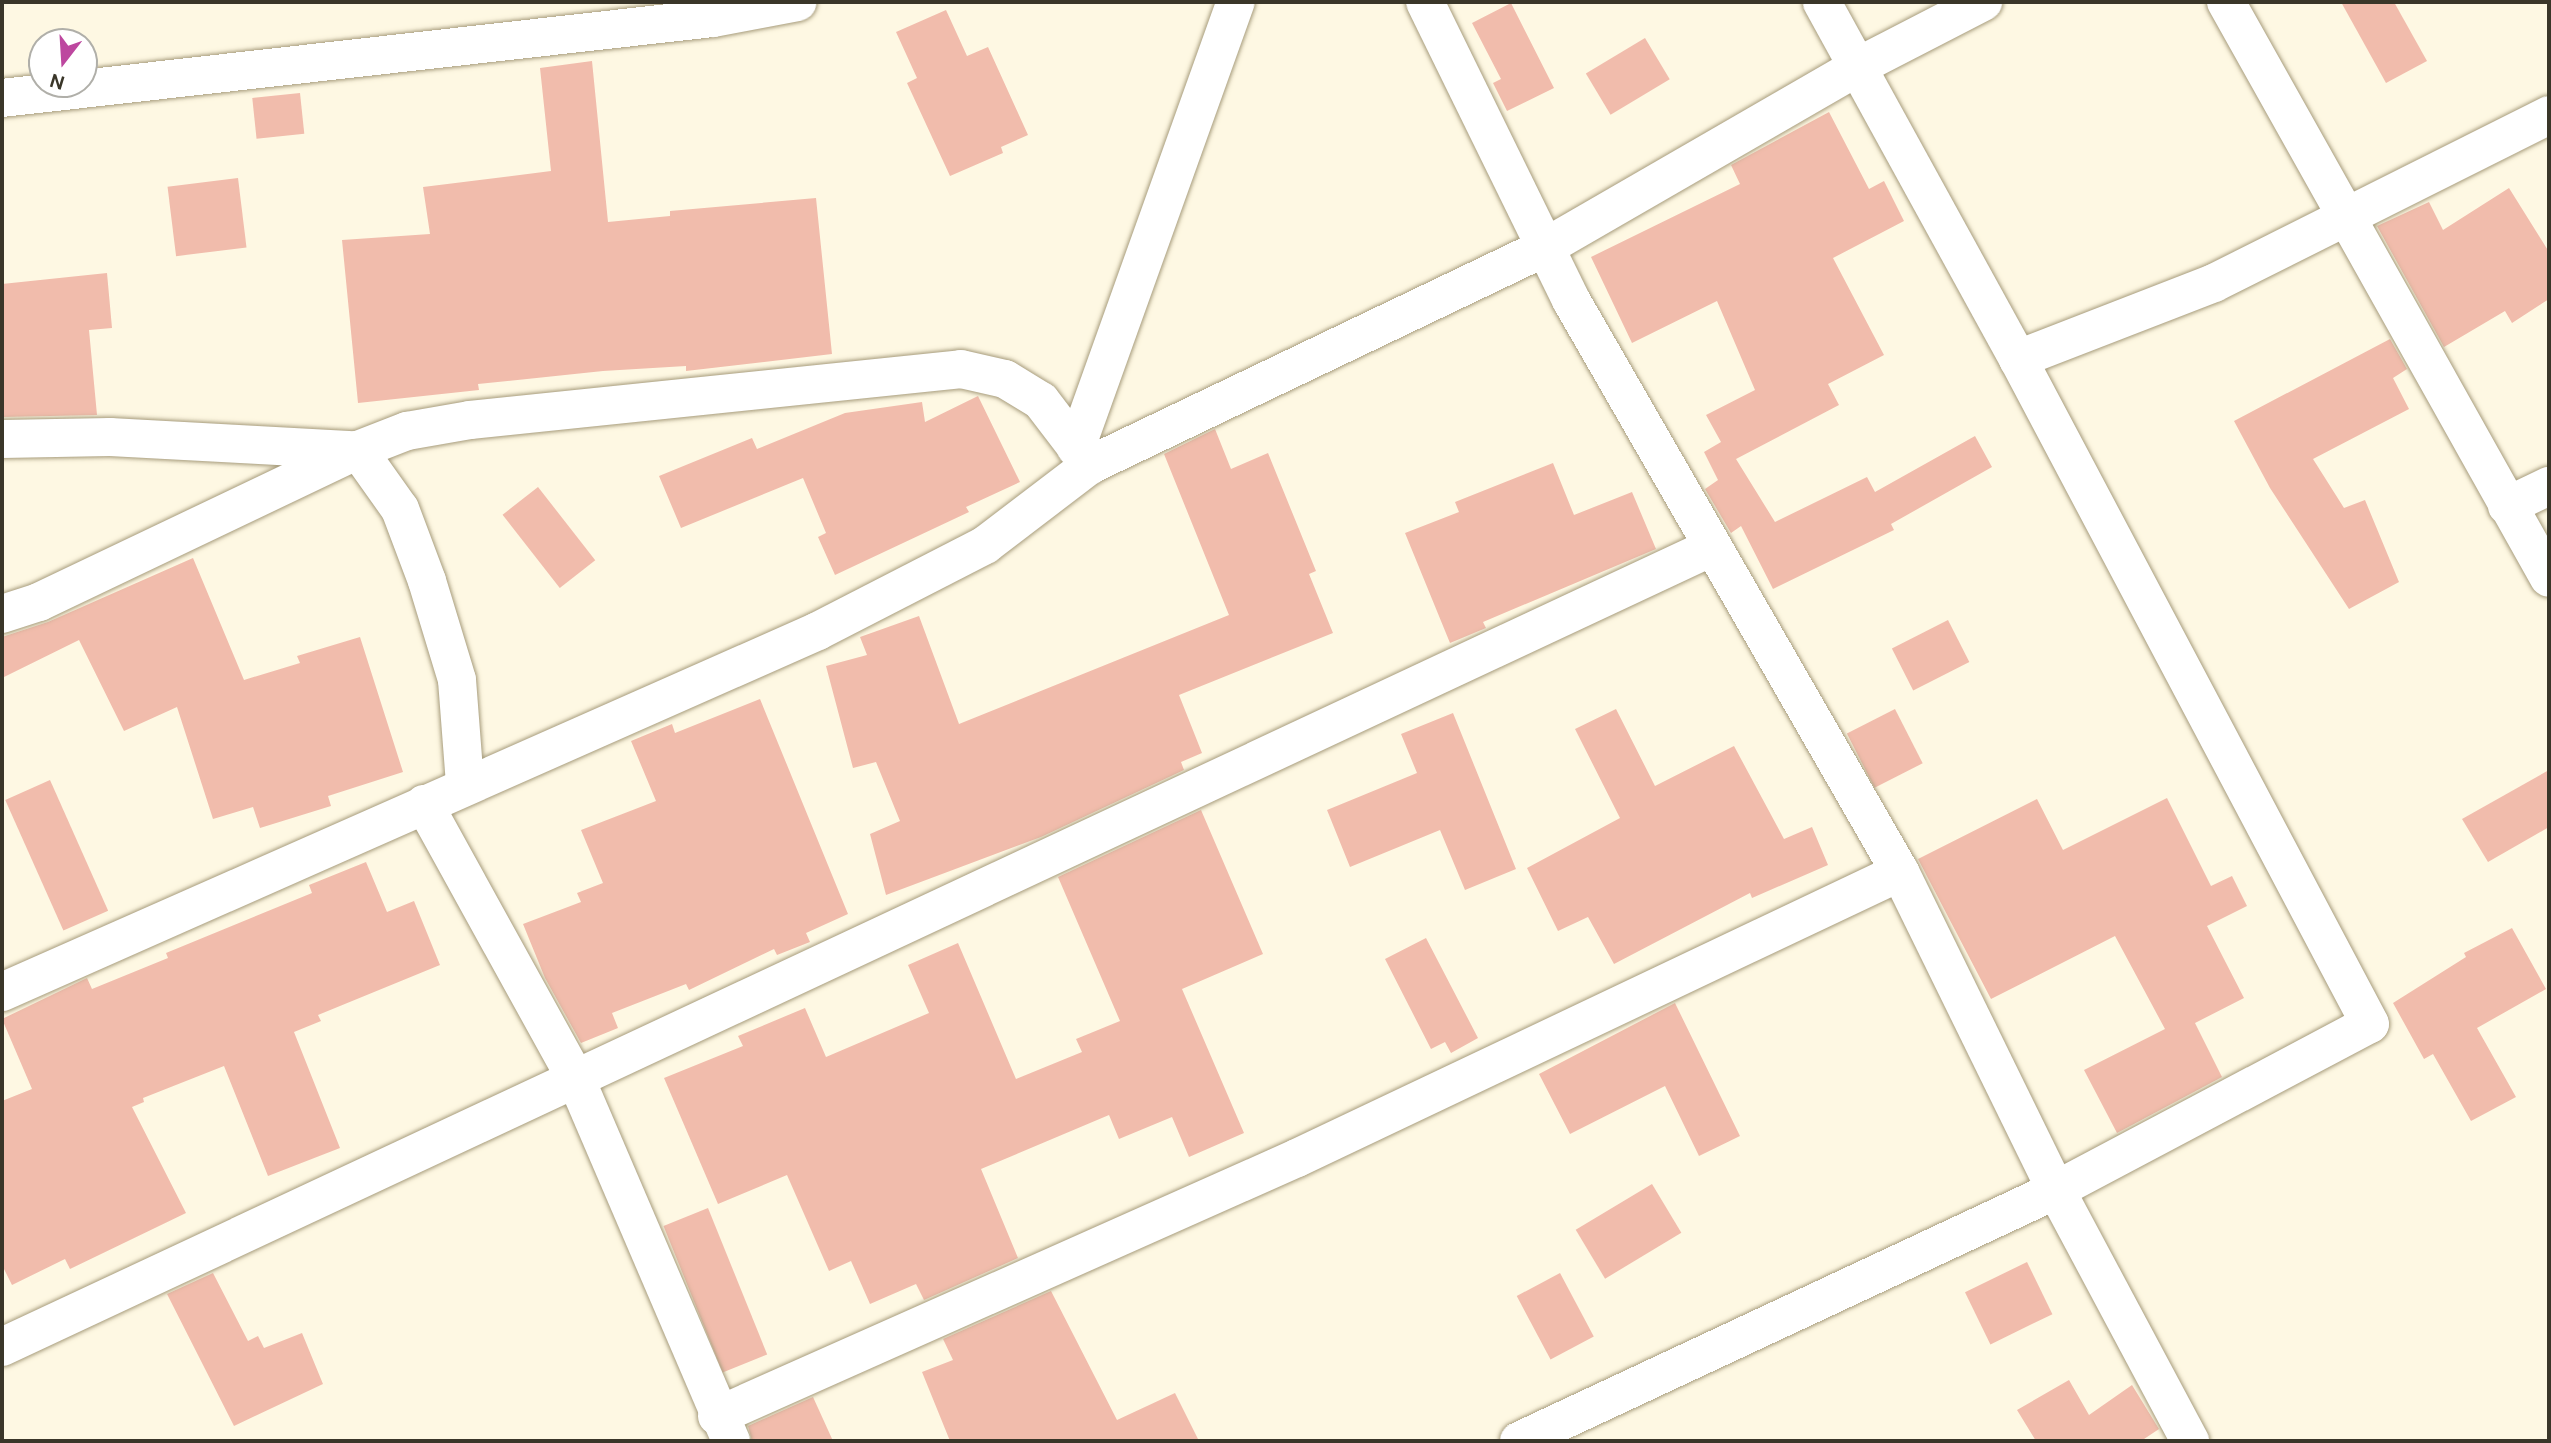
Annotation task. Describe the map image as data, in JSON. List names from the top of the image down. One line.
{"north":"bottom"}
